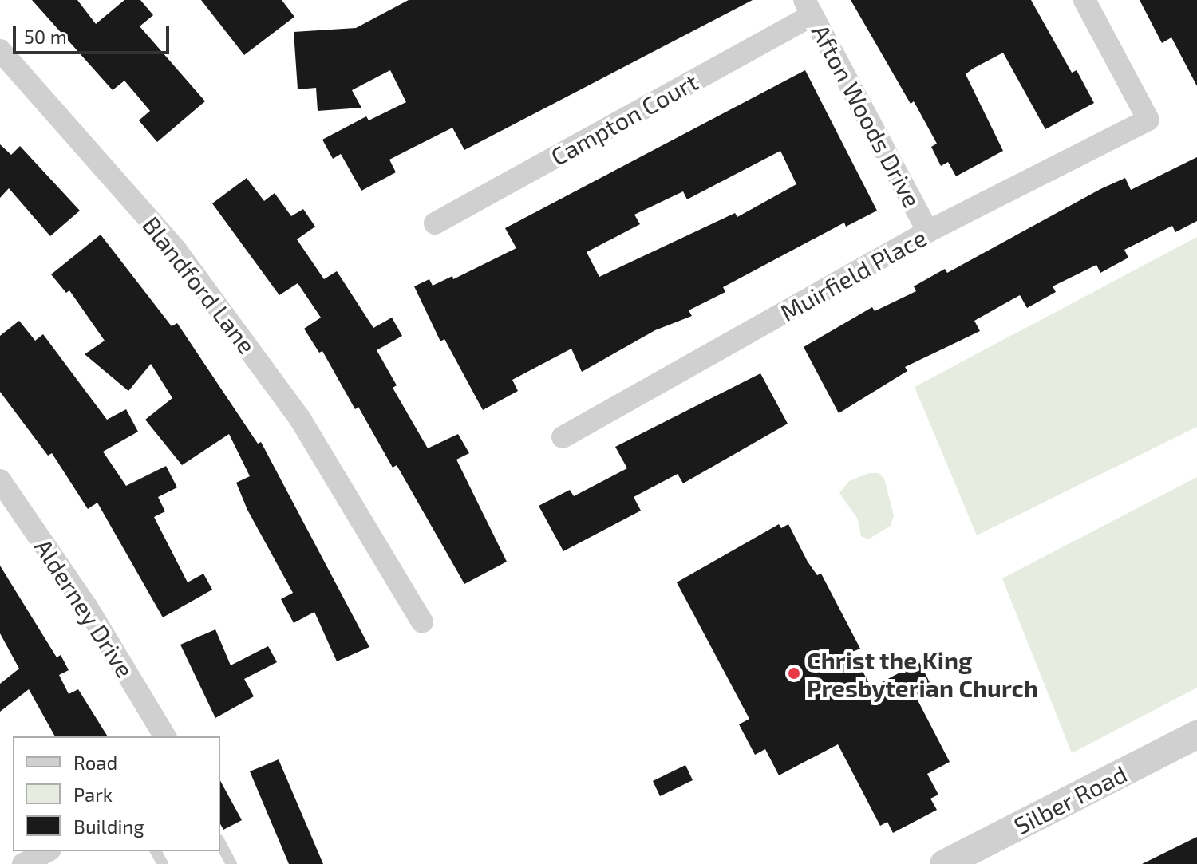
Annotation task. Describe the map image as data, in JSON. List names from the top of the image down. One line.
{"streets":{"street":["Afton Woods Drive","Campton Court","Muirfield Place","Blandford Lane","Alderney Drive","Silber Road"]},"crossings":[["Afton Woods Drive","Campton Court"],["Afton Woods Drive","Muirfield Place"]],"places":["Christ the King Presbyterian Church"],"legend":["Road","Park","Building"],"scale_bar":"50 m"}
